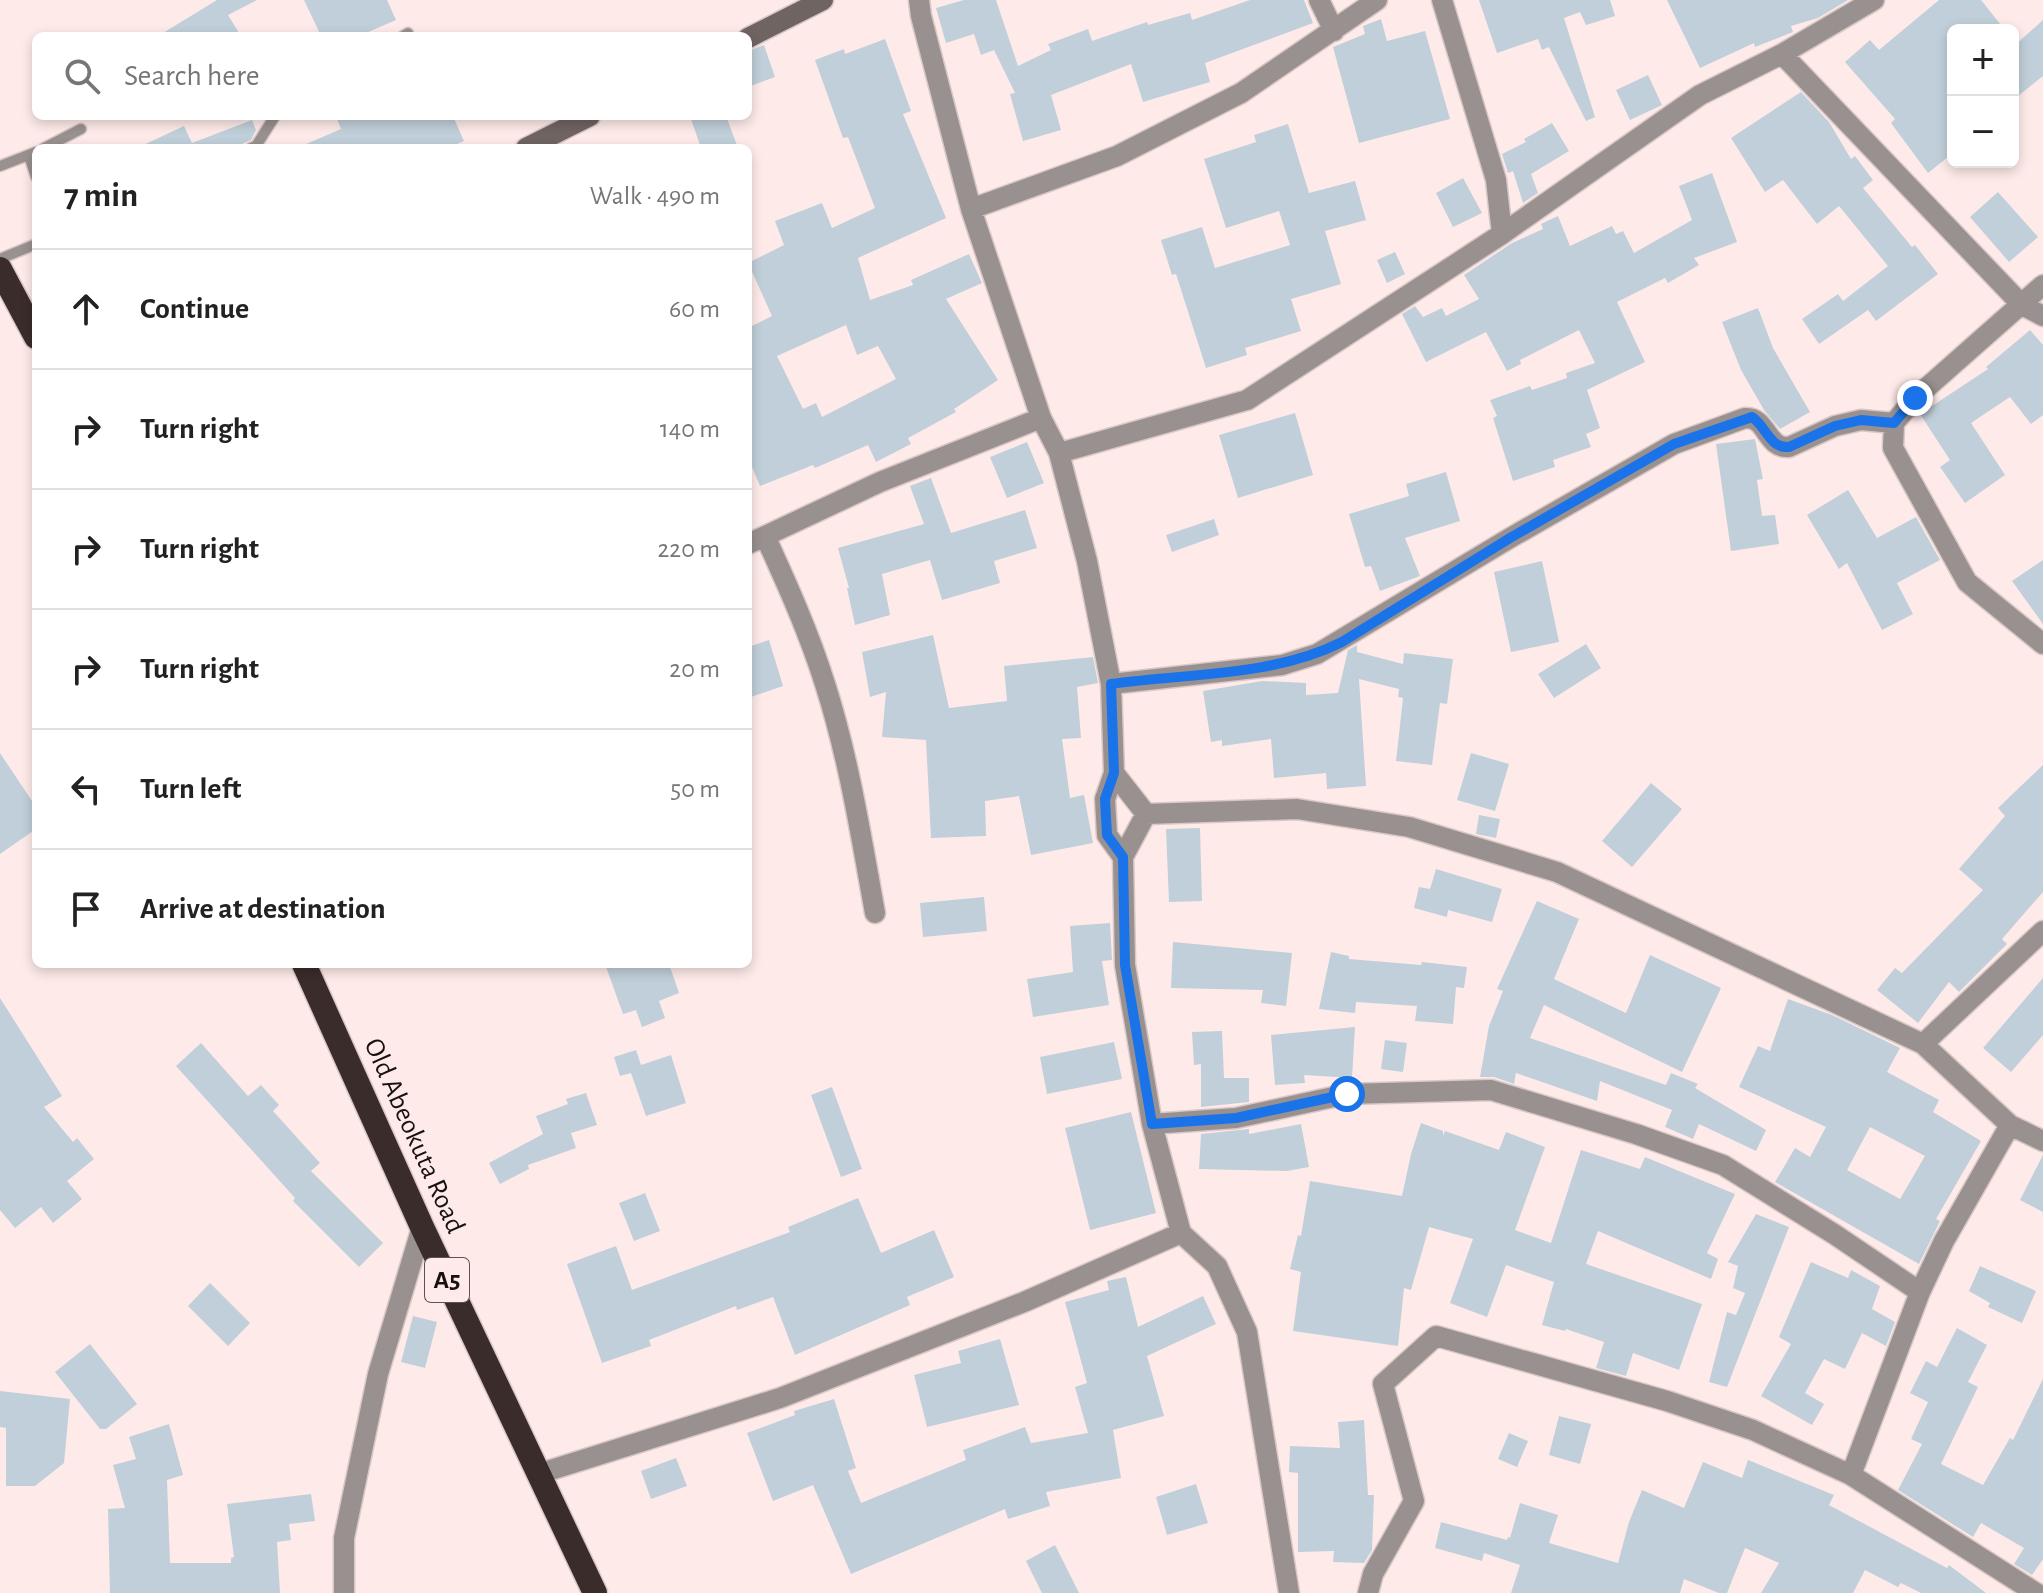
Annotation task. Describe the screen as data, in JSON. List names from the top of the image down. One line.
{"streets":{"highway":["Old Abeokuta Road","A5"]},"page":{"map_buttons":["+","−"],"search":"Search here","heading":["7 min","Walk · 490 m"],"list":[["Continue","60 m"],["Turn right","140 m"],["Turn right","220 m"],["Turn right","20 m"],["Turn left","50 m"],"Arrive at destination"]}}
